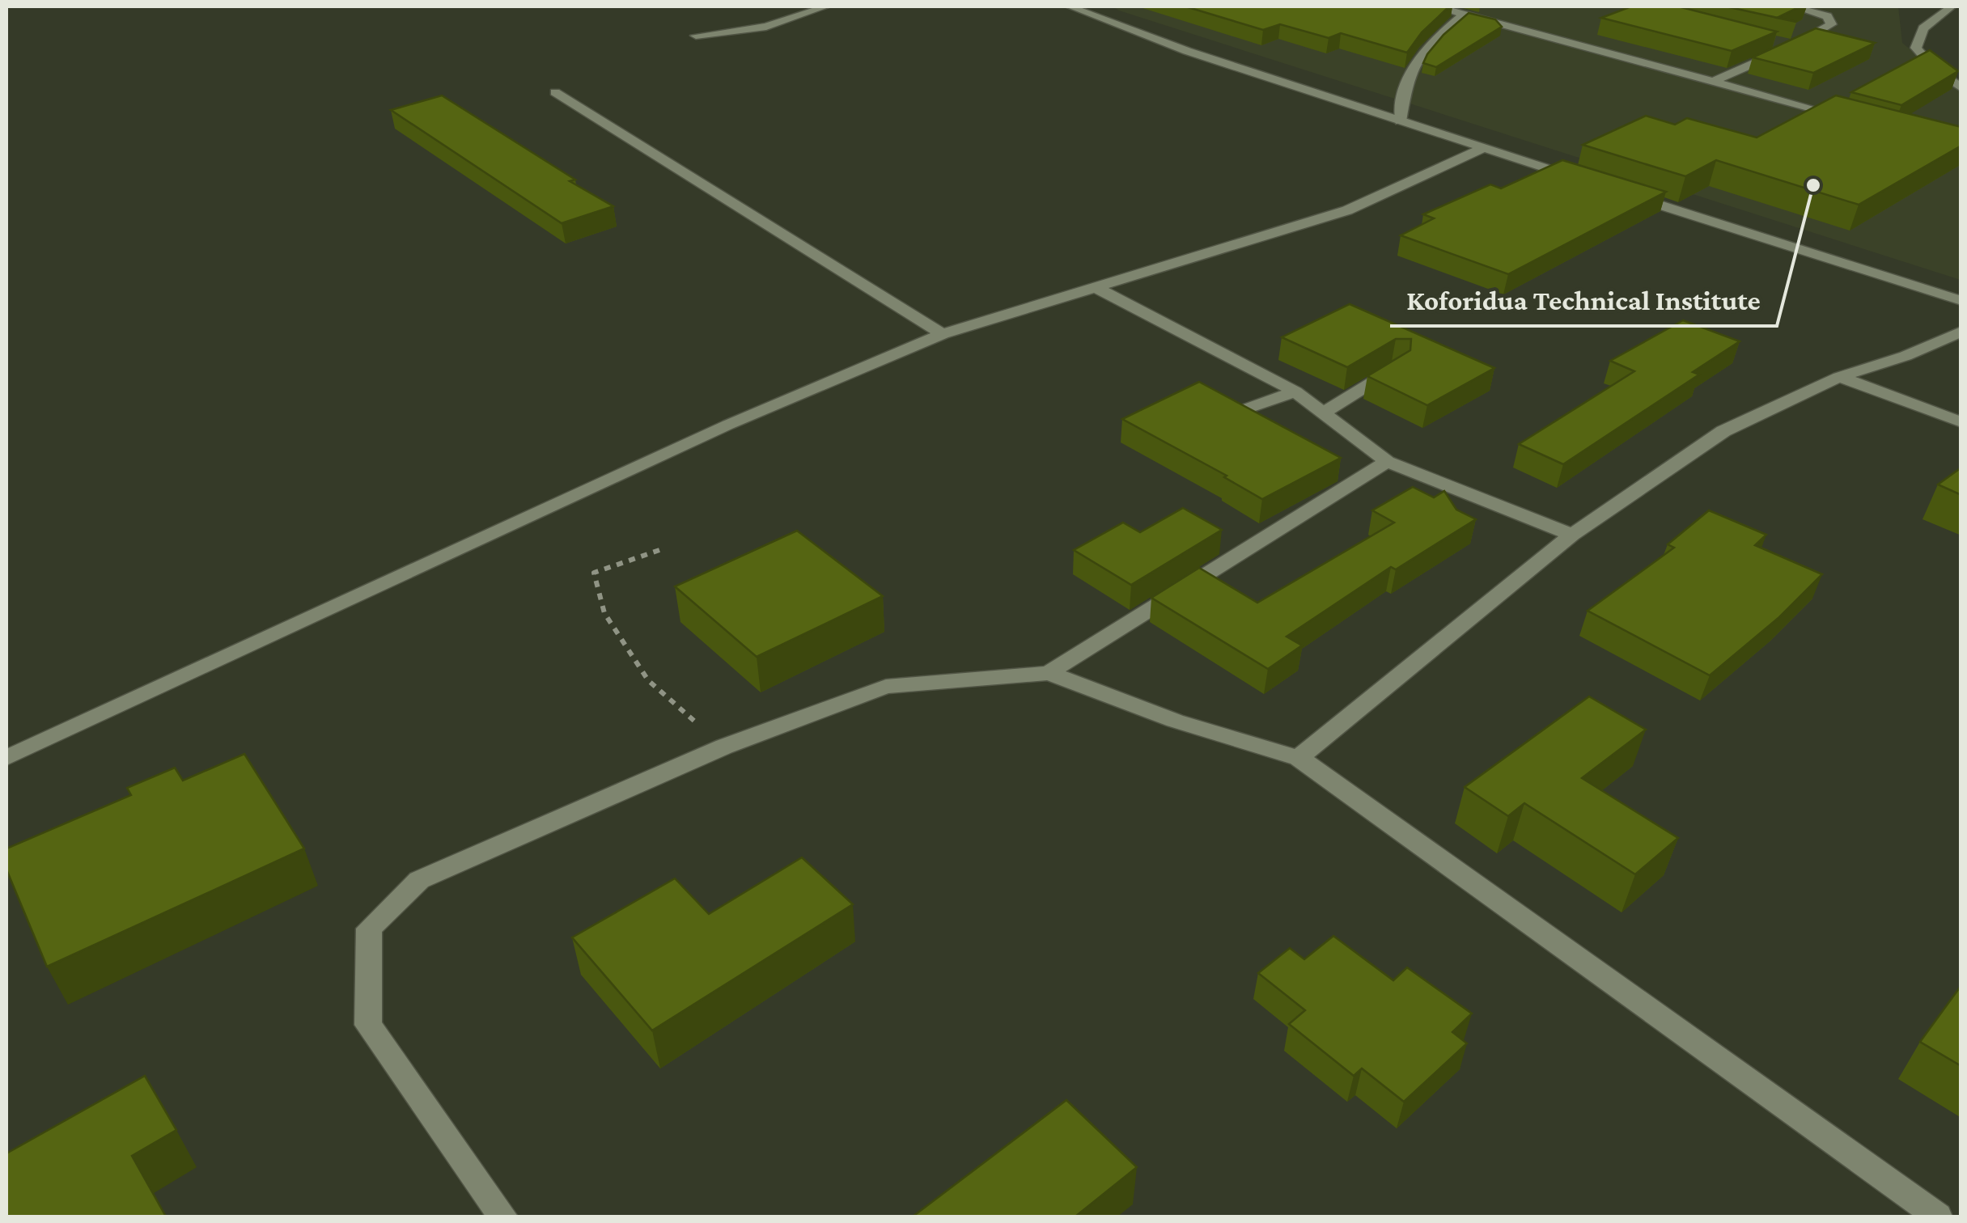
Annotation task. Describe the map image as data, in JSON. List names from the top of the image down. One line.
{"places":["Koforidua Technical Institute"]}
